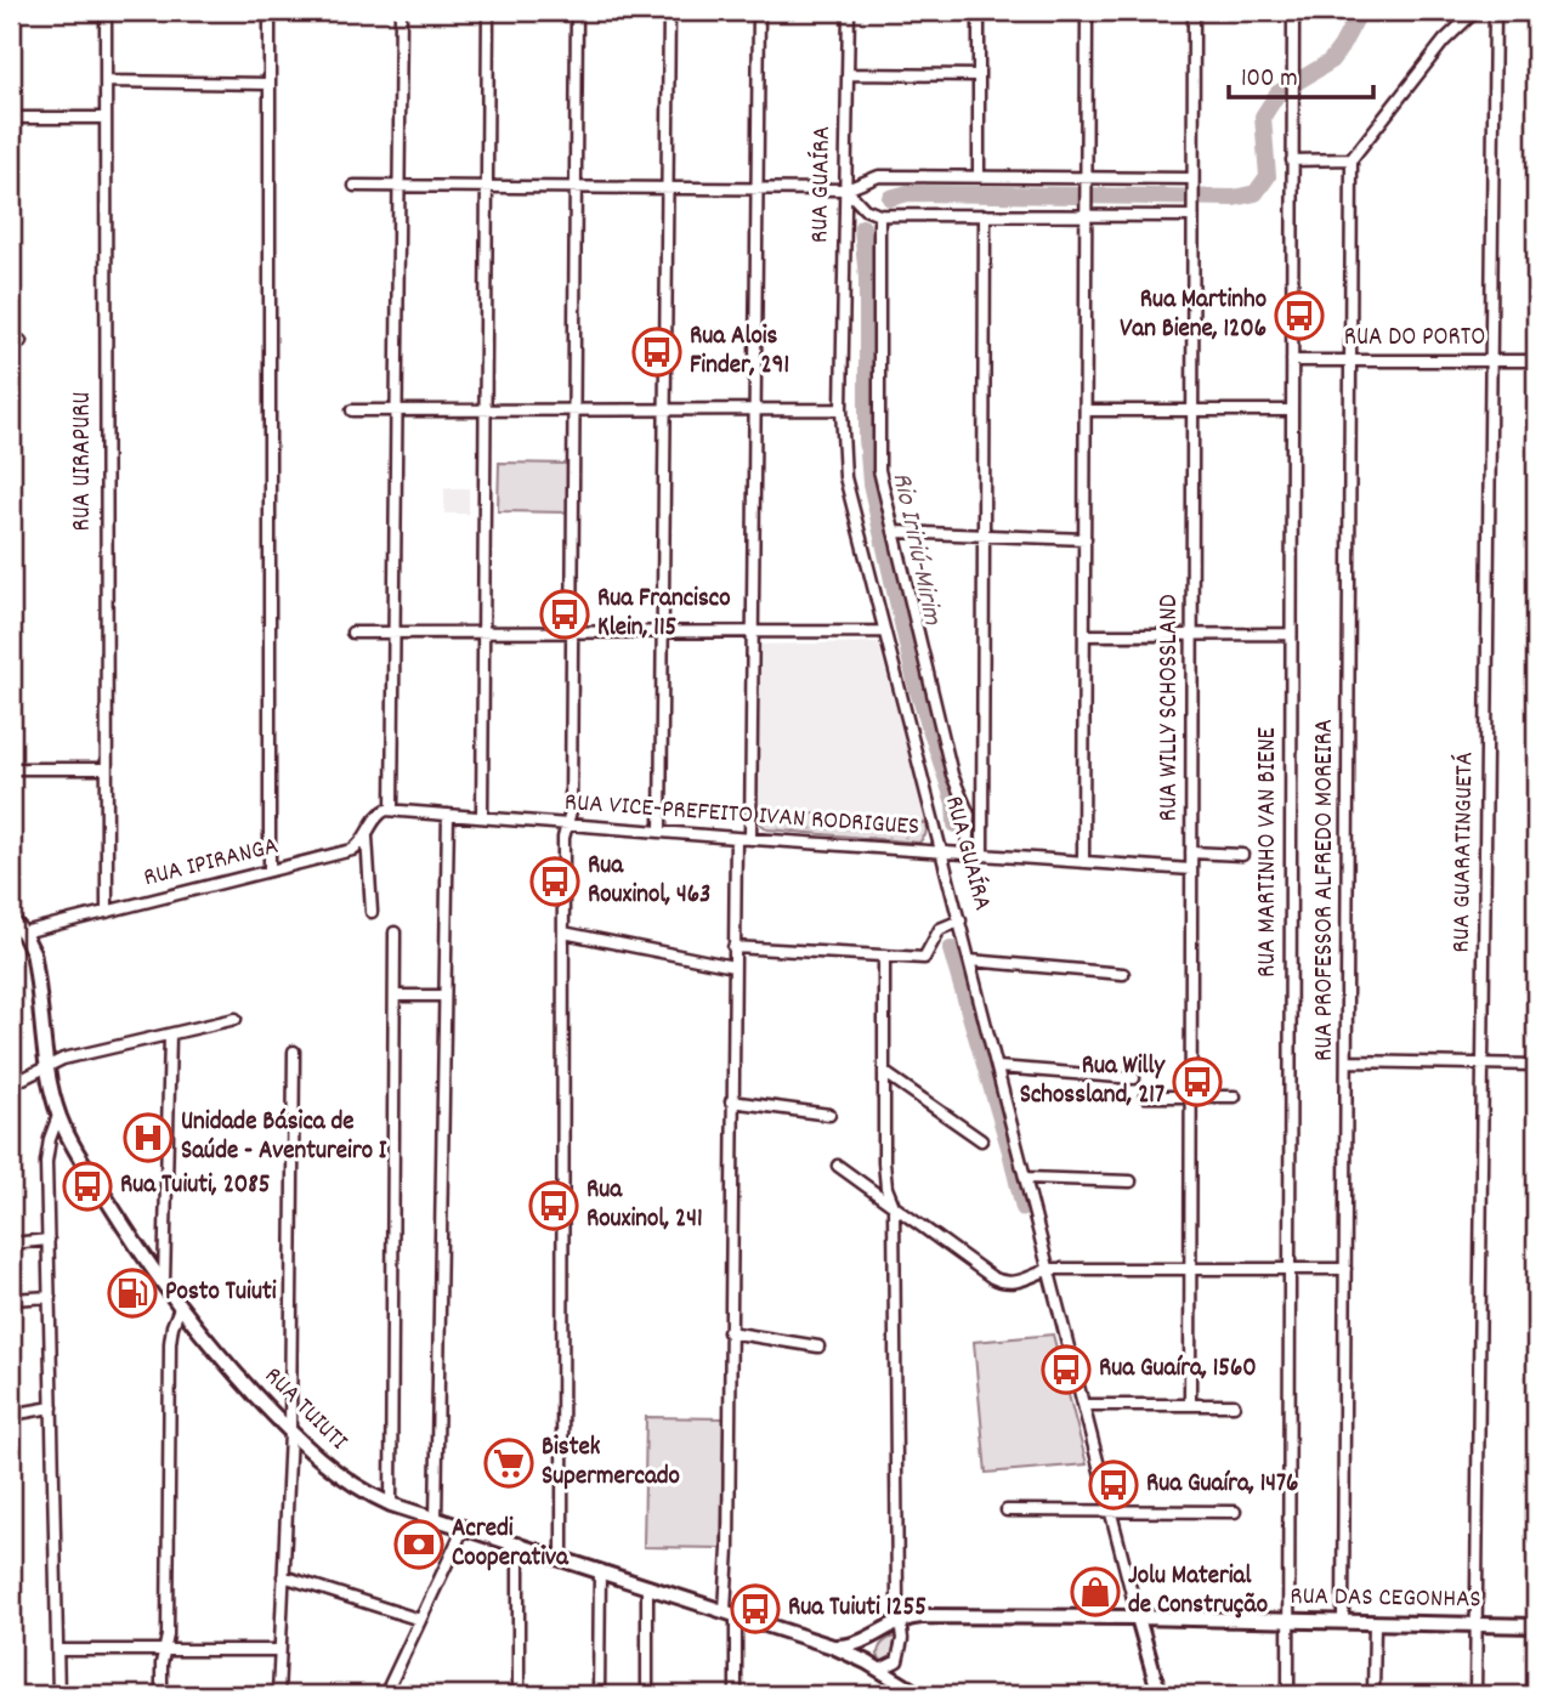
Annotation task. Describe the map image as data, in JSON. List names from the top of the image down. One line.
{"streets":{"main road":["RUA GUAÍRA","RUA TUIUTI","RUA DAS CEGONHAS"],"street":["RUA DO PORTO","RUA UIRAPURU","RUA WILLY SCHOSSLAND","RUA VICE-PREFEITO IVAN RODRIGUES","RUA MARTINHO VAN BIENE","RUA GUARATINGUETÁ","RUA IPIRANGA","RUA PROFESSOR ALFREDO MOREIRA"]},"crossings":[["RUA GUAÍRA","RUA VICE-PREFEITO IVAN RODRIGUES"],["RUA GUAÍRA","RUA DAS CEGONHAS"],["RUA DO PORTO","RUA MARTINHO VAN BIENE"],["RUA DO PORTO","RUA GUARATINGUETÁ"],["RUA DO PORTO","RUA PROFESSOR ALFREDO MOREIRA"],["RUA UIRAPURU","RUA IPIRANGA"],["RUA WILLY SCHOSSLAND","RUA VICE-PREFEITO IVAN RODRIGUES"],["RUA VICE-PREFEITO IVAN RODRIGUES","RUA IPIRANGA"],["RUA MARTINHO VAN BIENE","RUA DAS CEGONHAS"],["RUA GUARATINGUETÁ","RUA DAS CEGONHAS"],["RUA IPIRANGA","RUA TUIUTI"],["RUA PROFESSOR ALFREDO MOREIRA","RUA DAS CEGONHAS"]],"water":["Rio Iririú-Mirim"],"places":{"bus stop":["Rua Martinho Van Biene, 1206","Rua Alois Finder, 291","Rua Francisco Klein, 115","Rua Rouxinol, 463","Rua Willy Schossland, 217","Rua Tuiuti, 2085","Rua Rouxinol, 241","Rua Guaíra, 1560","Rua Guaíra, 1476","Rua Tuiuti 1255"],"hospital":["Unidade Básica de Saúde - Aventureiro I"],"fuel station":["Posto Tuiuti"],"supermarket":["Bistek Supermercado"],"bank":["Acredi Cooperativa"],"shop":["Jolu Material de Construção"]},"scale_bar":"100 m"}
